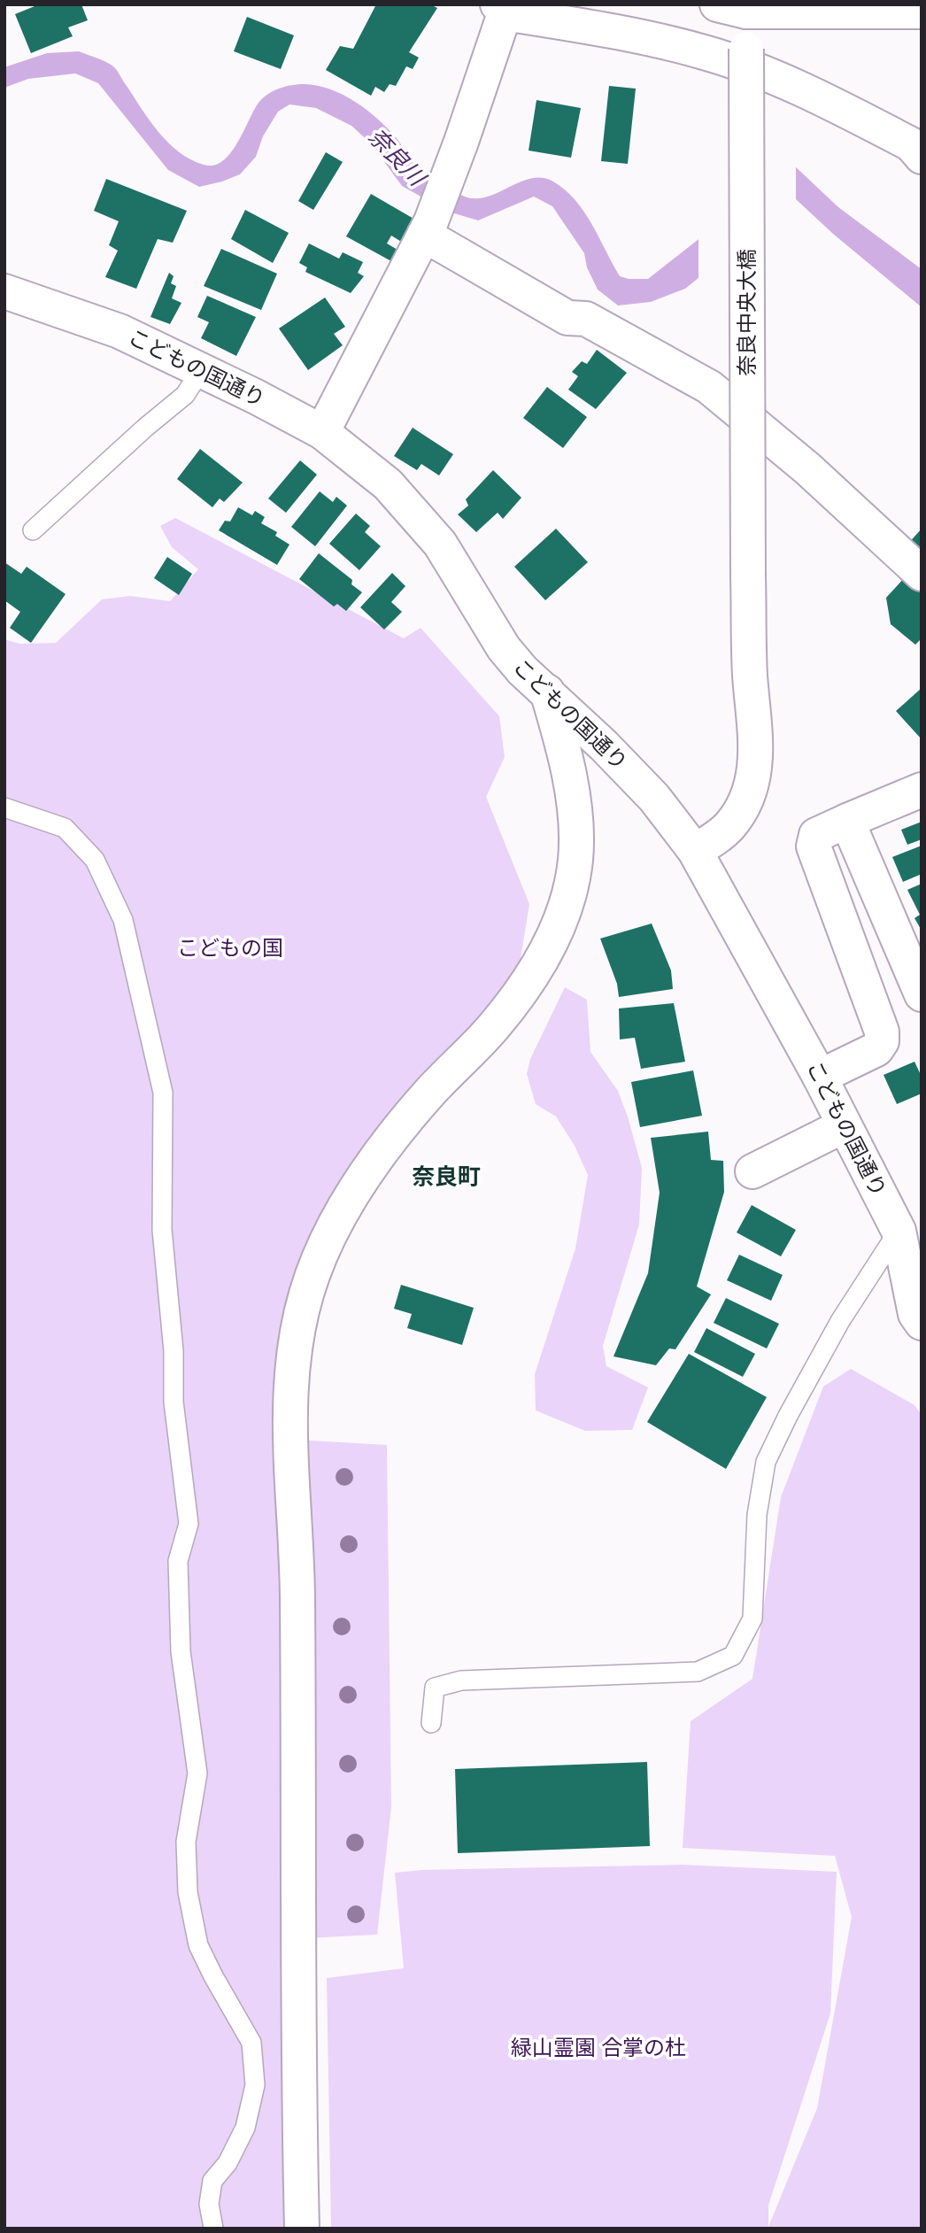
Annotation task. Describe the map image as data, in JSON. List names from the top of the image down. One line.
{"streets":{"street":["奈良中央大橋","こどもの国通り"]},"crossings":[["奈良中央大橋","こどもの国通り"]],"districts":["奈良町"],"water":["奈良川"],"parks":["こどもの国","緑山霊園 合掌の杜"]}
